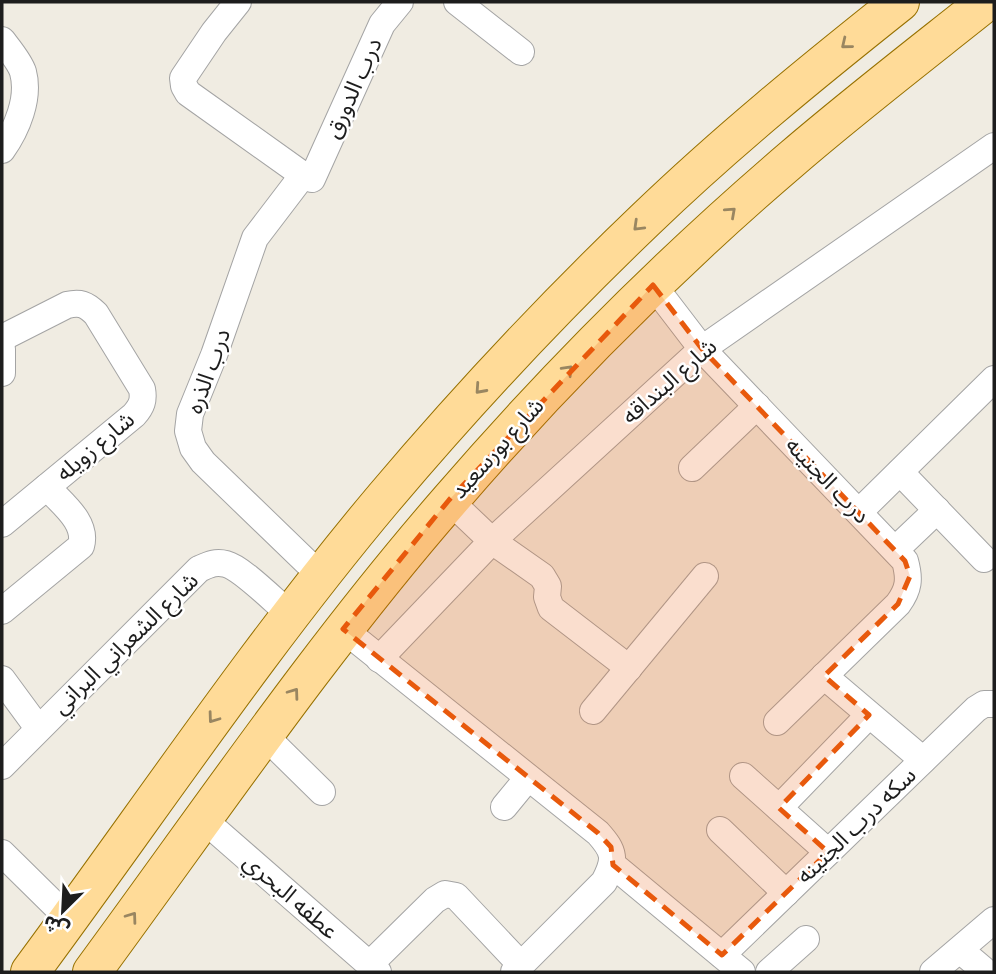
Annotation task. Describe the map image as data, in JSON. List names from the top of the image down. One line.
{"streets":{"main road":["شارع بورسعيد"],"street":["درب الدورق","درب الذره","شارع البنداقه","شارع زويله","درب الجنينه","شارع الشعراني البراني","سكه درب الجنينه","عطفه البحري"]},"crossings":[["درب الدورق","درب الذره"],["شارع البنداقه","درب الجنينه"],["شارع بورسعيد","درب الجنينه"],["شارع بورسعيد","عطفه البحري"]],"north":"bottom left"}
